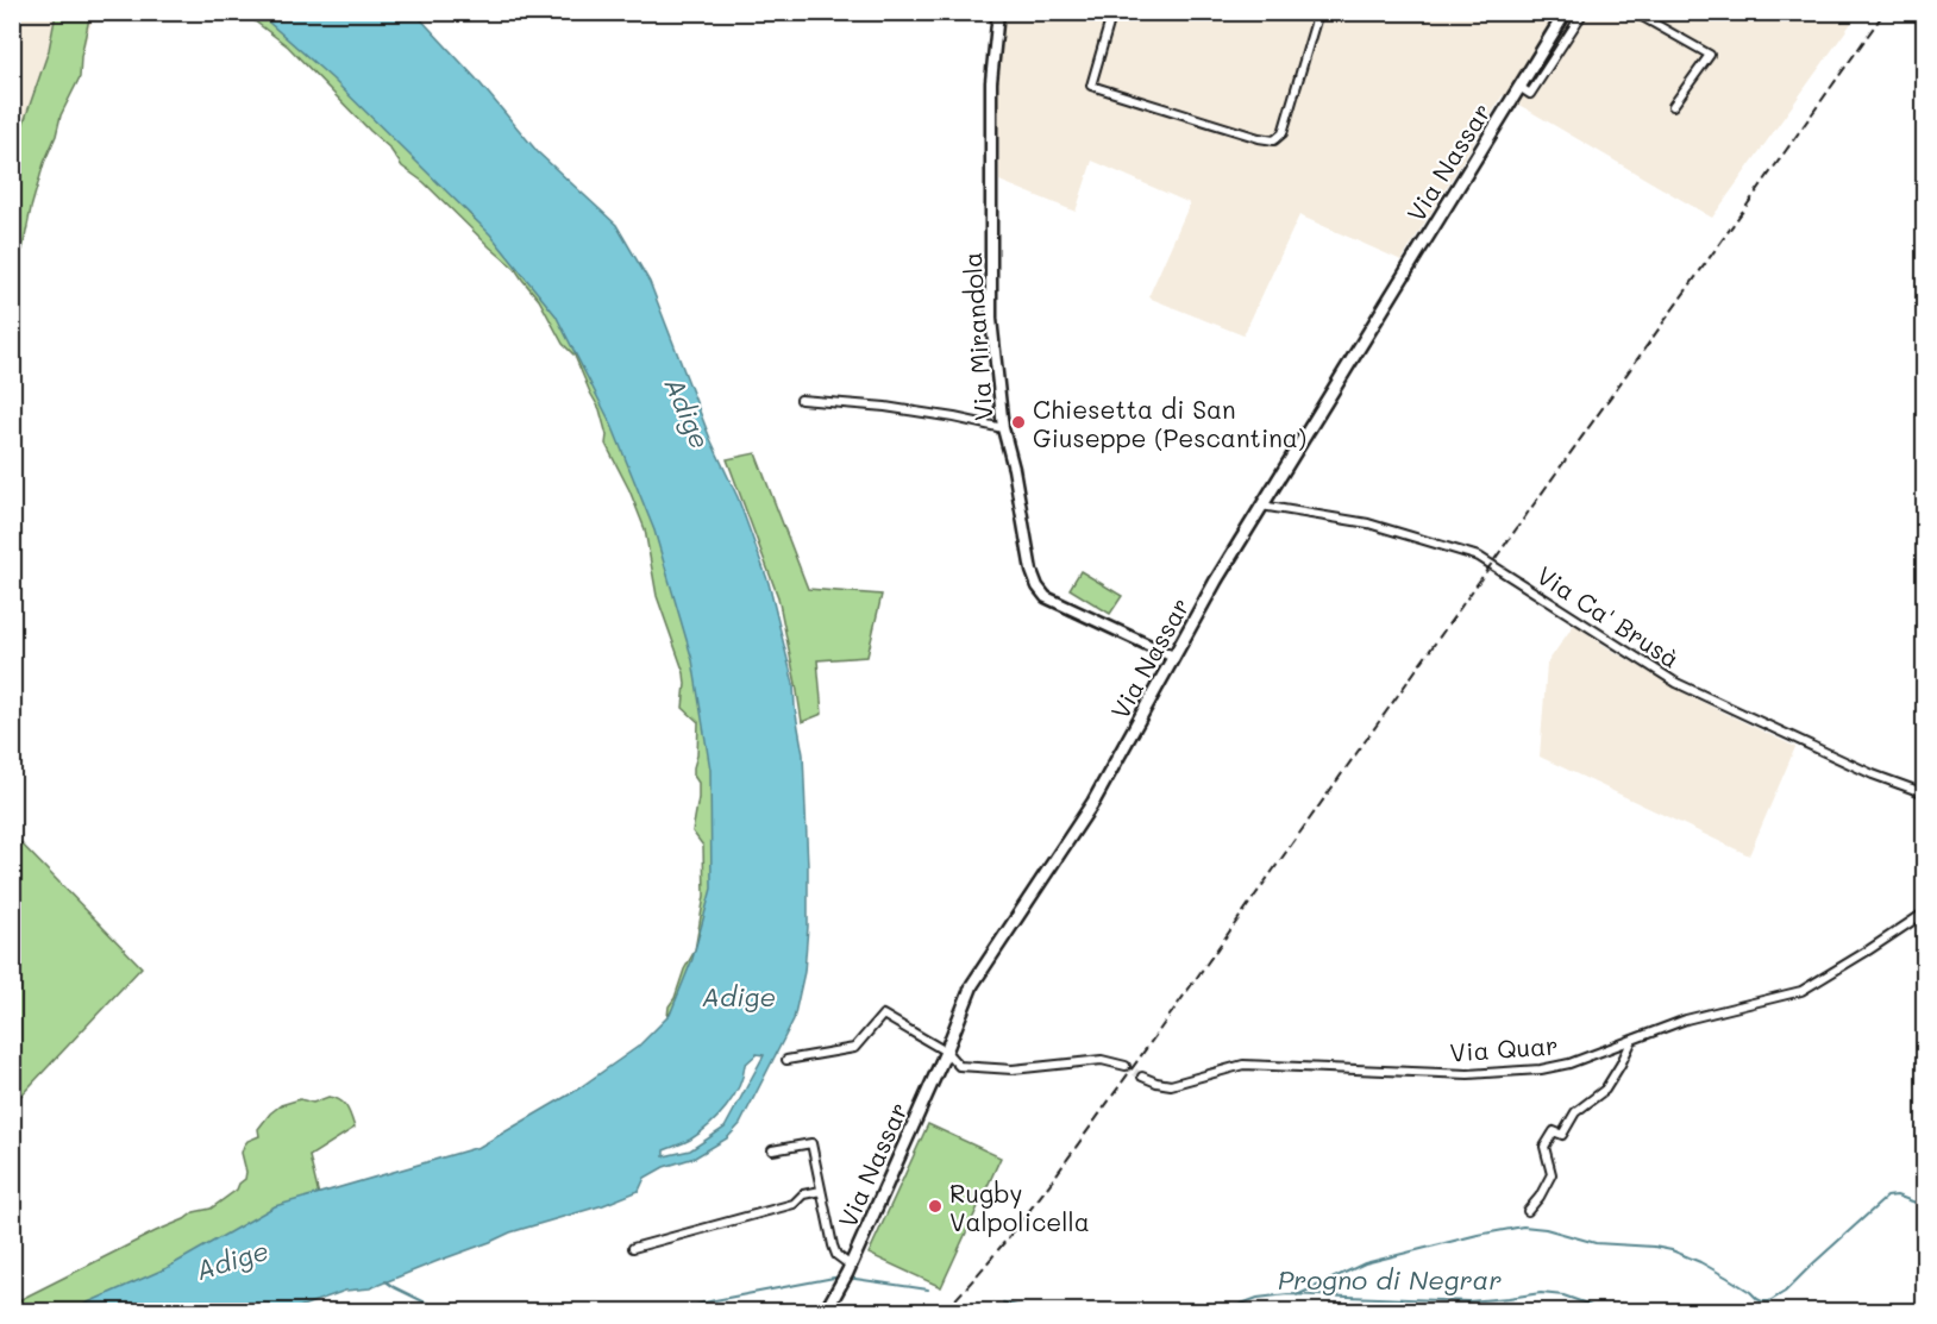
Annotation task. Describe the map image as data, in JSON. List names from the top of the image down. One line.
{"streets":{"main road":["Via Nassar"],"street":["Via Mirandola","Via Ca' Brusà","Via Quar"]},"crossings":[["Via Nassar","Via Mirandola"],["Via Nassar","Via Ca' Brusà"]],"water":["Adige","Progno di Negrar"],"places":["Chiesetta di San Giuseppe (Pescantina)","Rugby Valpolicella"]}
